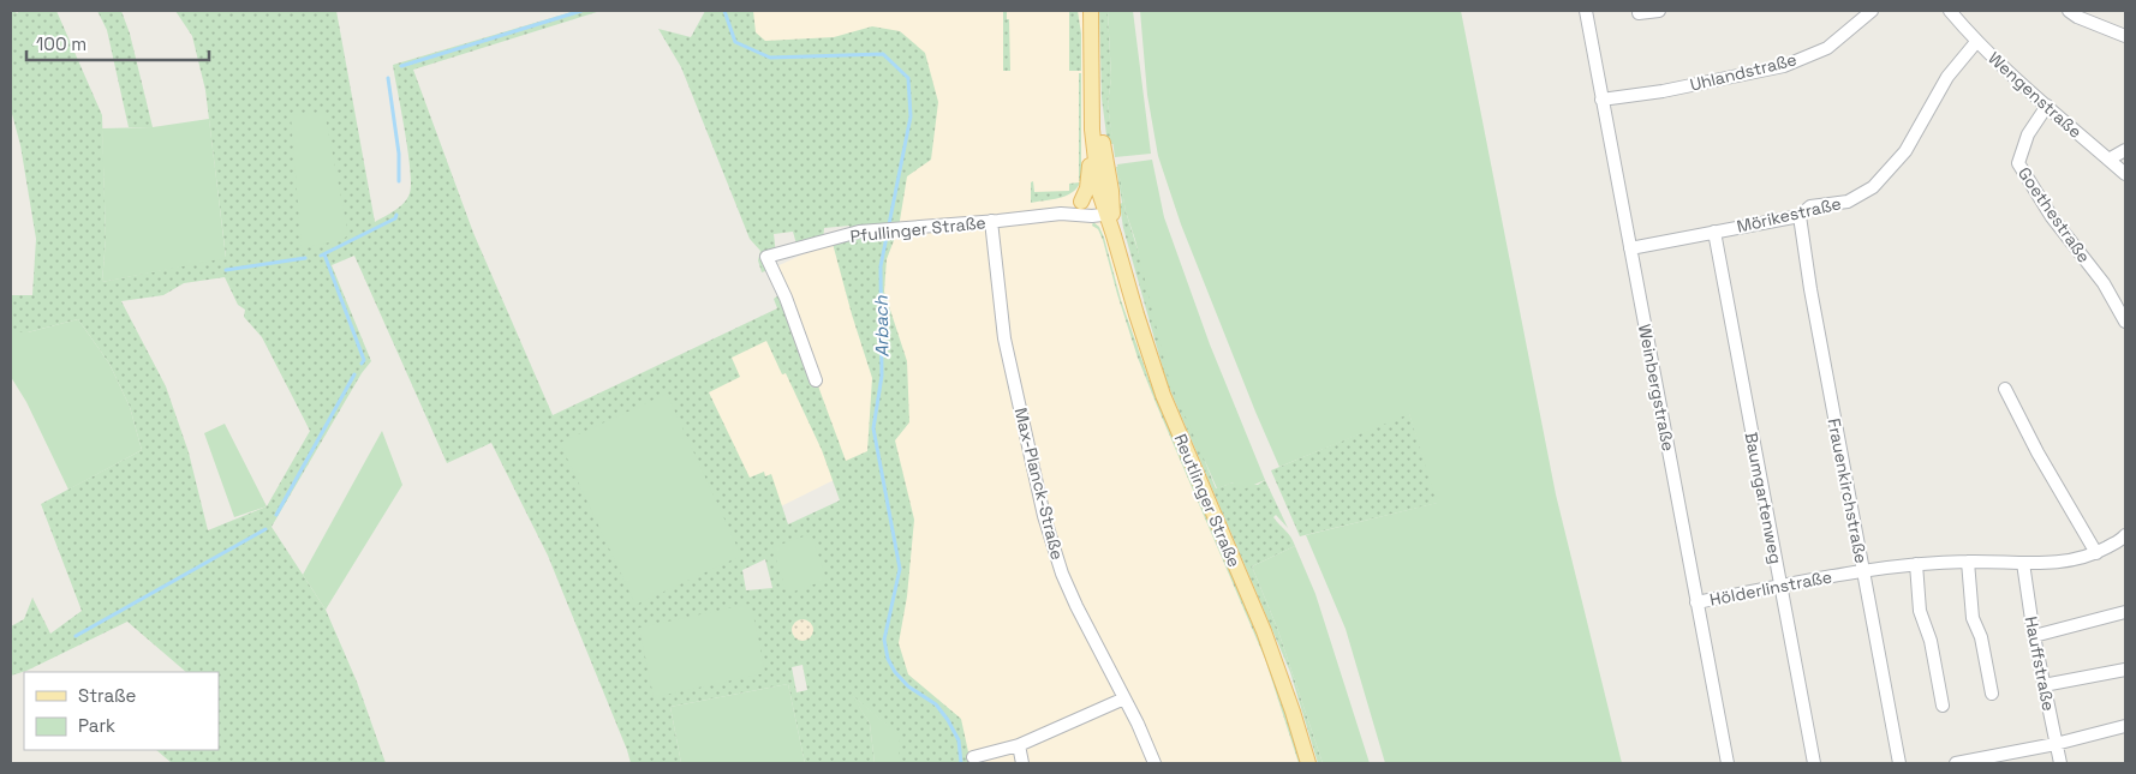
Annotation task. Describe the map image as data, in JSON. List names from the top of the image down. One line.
{"streets":{"main road":["Reutlinger Straße"],"street":["Uhlandstraße","Wengenstraße","Mörikestraße","Goethestraße","Pfullinger Straße","Weinbergstraße","Max-Planck-Straße","Frauenkirchstraße","Baumgartenweg","Hölderlinstraße","Hauffstraße"]},"crossings":[["Uhlandstraße","Weinbergstraße"],["Wengenstraße","Mörikestraße"],["Wengenstraße","Goethestraße"],["Mörikestraße","Weinbergstraße"],["Mörikestraße","Frauenkirchstraße"],["Mörikestraße","Baumgartenweg"],["Pfullinger Straße","Max-Planck-Straße"],["Pfullinger Straße","Reutlinger Straße"],["Weinbergstraße","Hölderlinstraße"],["Frauenkirchstraße","Hölderlinstraße"],["Baumgartenweg","Hölderlinstraße"],["Hölderlinstraße","Hauffstraße"]],"water":["Arbach"],"legend":["Straße","Park"],"scale_bar":"100 m"}
